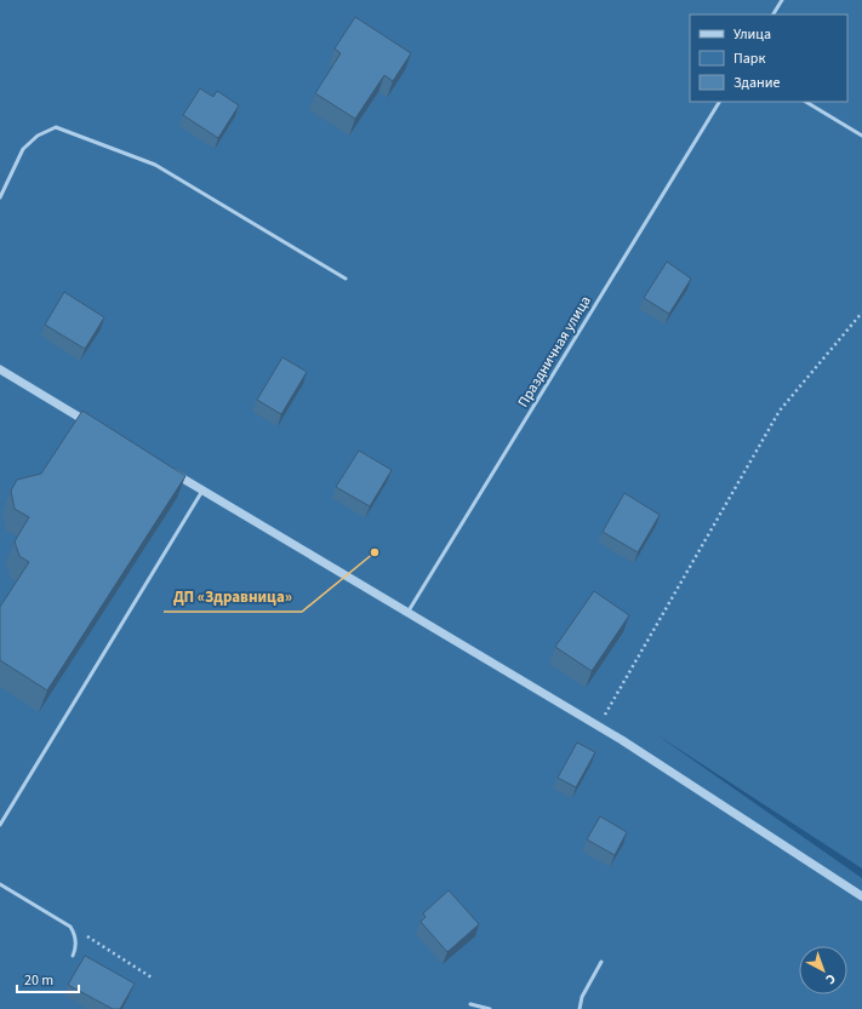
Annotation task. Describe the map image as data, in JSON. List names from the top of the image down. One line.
{"streets":{"lane":["Праздничная улица"]},"places":["ДП «Здравница»"],"legend":["Улица","Парк","Здание"],"scale_bar":"20 m","north":"bottom right"}
